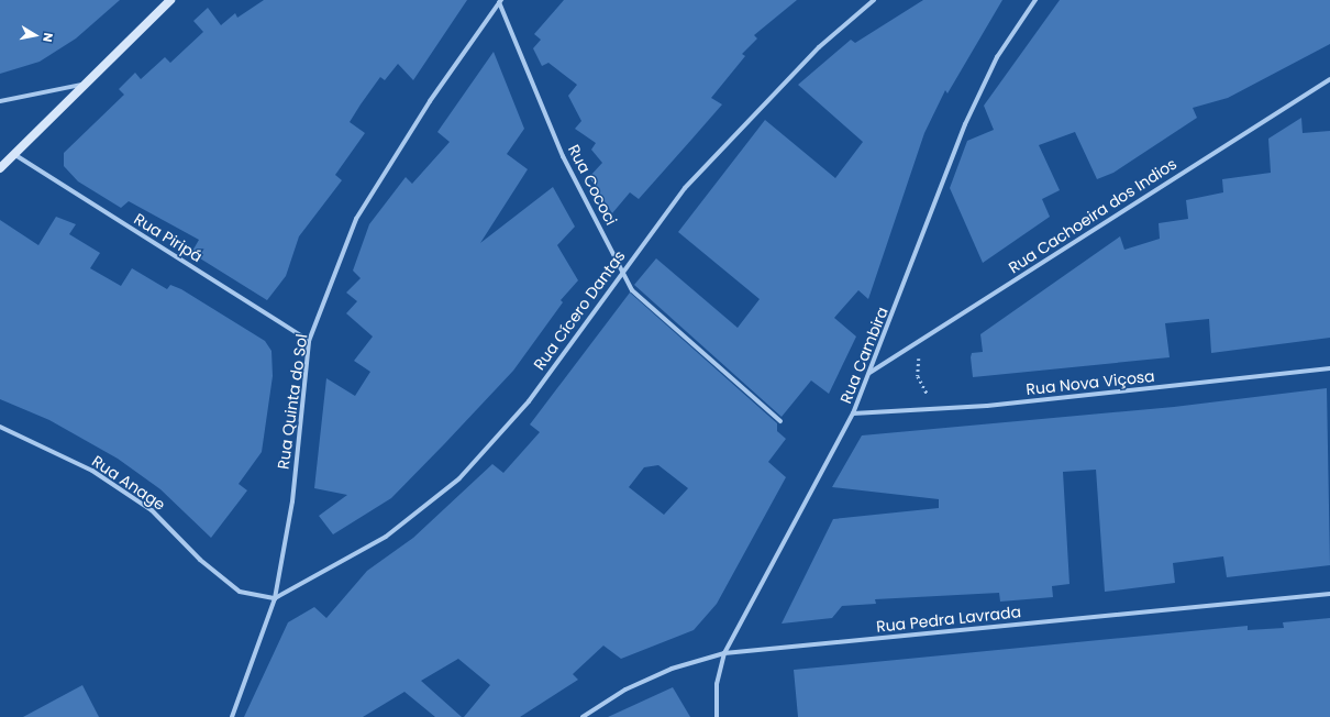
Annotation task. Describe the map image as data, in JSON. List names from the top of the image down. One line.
{"streets":{"street":["Rua Cococi","Rua Cachoeira dos Indios","Rua Piripá","Rua Cícero Dantas","Rua Cambira","Rua Nova Viçosa","Rua Quinta do Sol","Rua Anage","Rua Pedra Lavrada"]},"crossings":[["Rua Cococi","Rua Cícero Dantas"],["Rua Cococi","Rua Quinta do Sol"],["Rua Cachoeira dos Indios","Rua Cambira"],["Rua Piripá","Rua Quinta do Sol"],["Rua Cícero Dantas","Rua Quinta do Sol"],["Rua Cícero Dantas","Rua Anage"],["Rua Cambira","Rua Nova Viçosa"],["Rua Cambira","Rua Pedra Lavrada"],["Rua Quinta do Sol","Rua Anage"]],"north":"right"}
